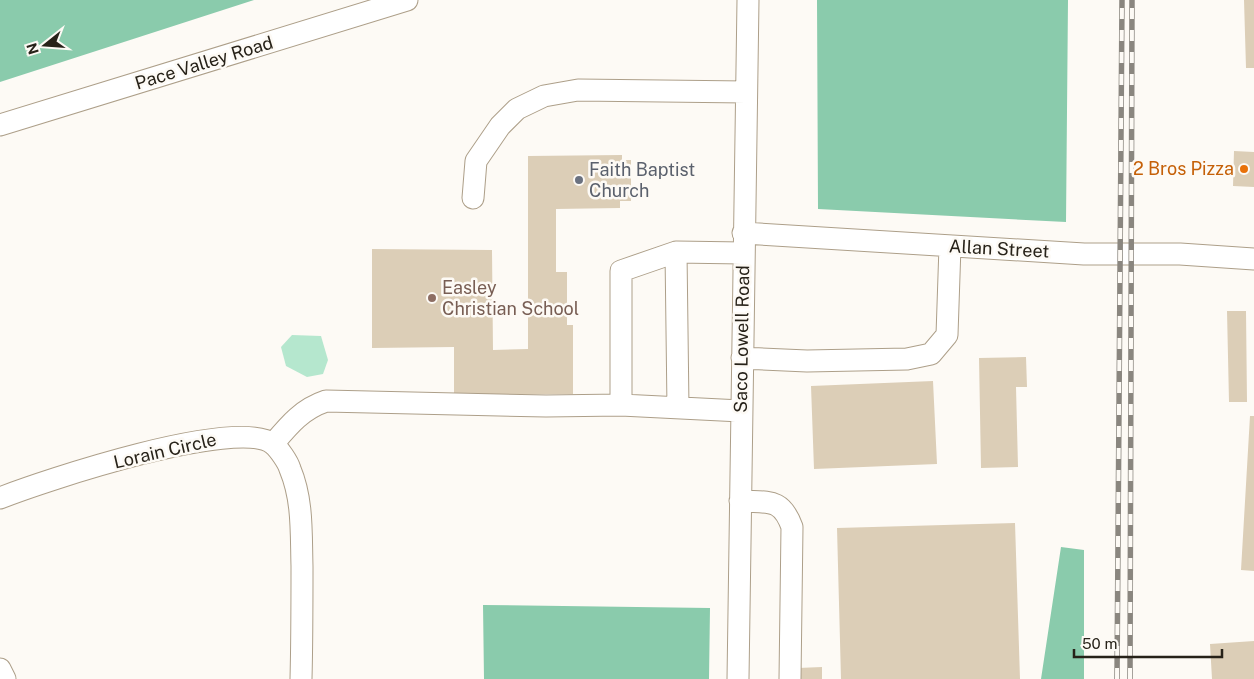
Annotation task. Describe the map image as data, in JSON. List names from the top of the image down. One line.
{"streets":{"street":["Pace Valley Road","Allan Street","Saco Lowell Road","Lorain Circle"]},"crossings":[["Allan Street","Saco Lowell Road"]],"places":["2 Bros Pizza","Faith Baptist Church","Easley Christian School"],"scale_bar":"50 m","north":"left"}
